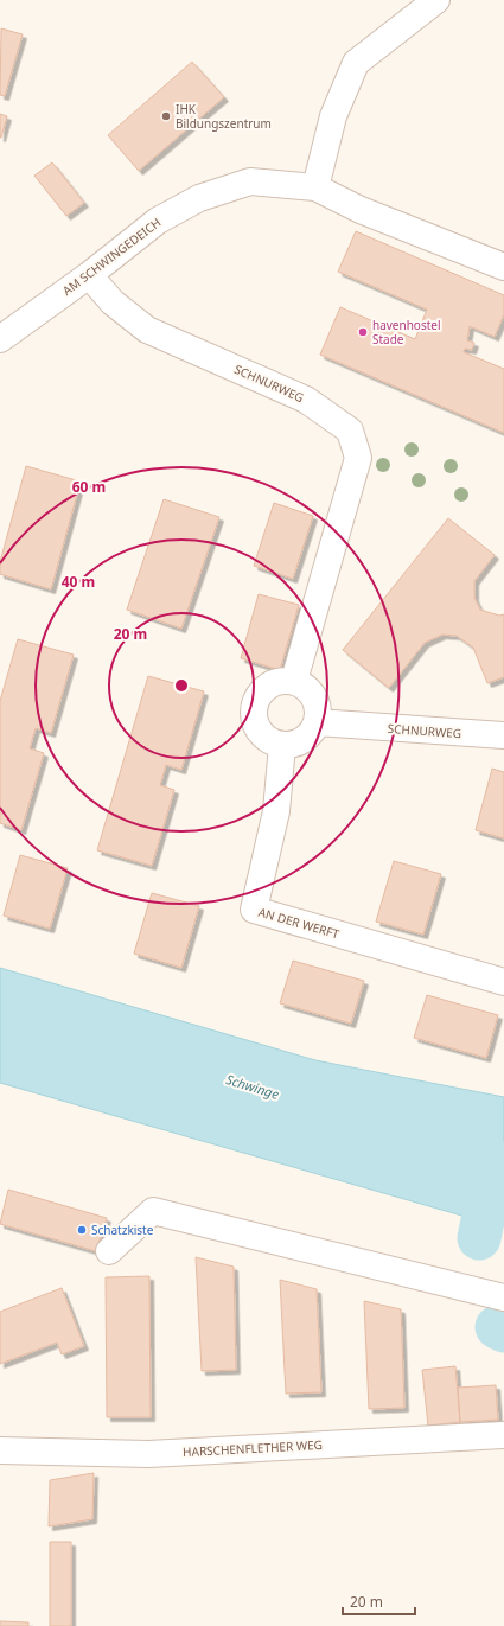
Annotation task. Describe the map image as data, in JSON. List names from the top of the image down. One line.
{"streets":{"street":["AM SCHWINGEDEICH","SCHNURWEG","AN DER WERFT","HARSCHENFLETHER WEG"]},"crossings":[["AM SCHWINGEDEICH","SCHNURWEG"],["SCHNURWEG","AN DER WERFT"]],"water":["Schwinge"],"places":["IHK Bildungszentrum","havenhostel Stade","Schatzkiste"],"scale_bar":"20 m","rings":["60 m","40 m","20 m"]}
